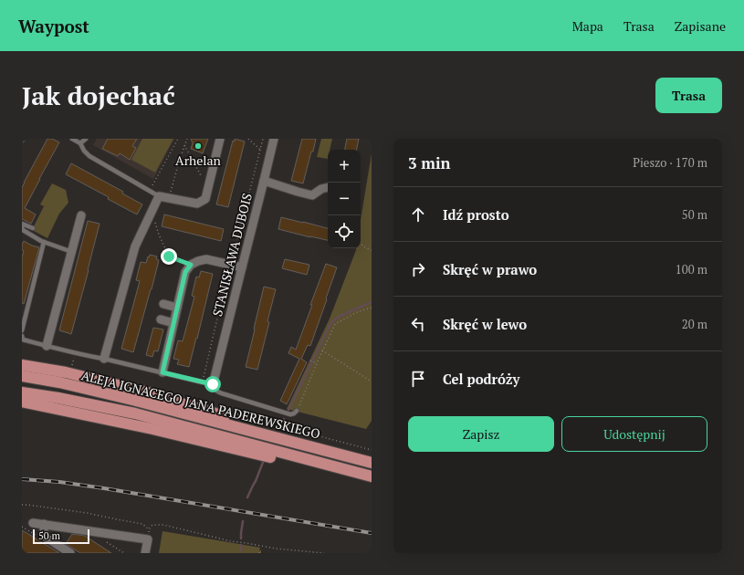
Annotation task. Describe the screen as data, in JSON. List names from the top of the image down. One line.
{"streets":{"main road":["ALEJA IGNACEGO JANA PADEREWSKIEGO"],"street":["STANISŁAWA DUBOIS"]},"places":["Arhelan"],"scale_bar":"50 m","page":{"header":"Waypost","nav":["Mapa","Trasa","Zapisane"],"buttons":["Trasa",["Zapisz","Udostępnij"]],"title":"Jak dojechać","heading":["3 min","Pieszo · 170 m"],"map_buttons":["+","−"],"list":[["Idź prosto","50 m"],["Skręć w prawo","100 m"],["Skręć w lewo","20 m"],"Cel podróży"],"scale":"50 m"}}
